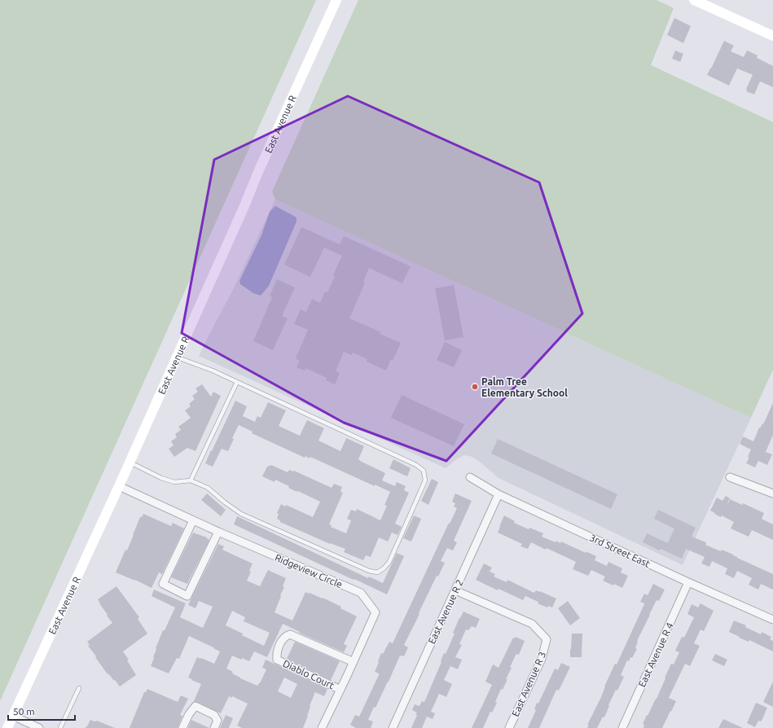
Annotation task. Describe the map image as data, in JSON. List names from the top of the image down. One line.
{"streets":{"street":["East Avenue R","3rd Street East","Ridgeview Circle","East Avenue R 2","East Avenue R 4","Diablo Court","East Avenue R 3"]},"crossings":[["East Avenue R","Ridgeview Circle"],["3rd Street East","East Avenue R 2"],["3rd Street East","East Avenue R 4"],["Ridgeview Circle","Diablo Court"],["East Avenue R 2","East Avenue R 3"]],"places":["Palm Tree Elementary School"],"scale_bar":"50 m"}
